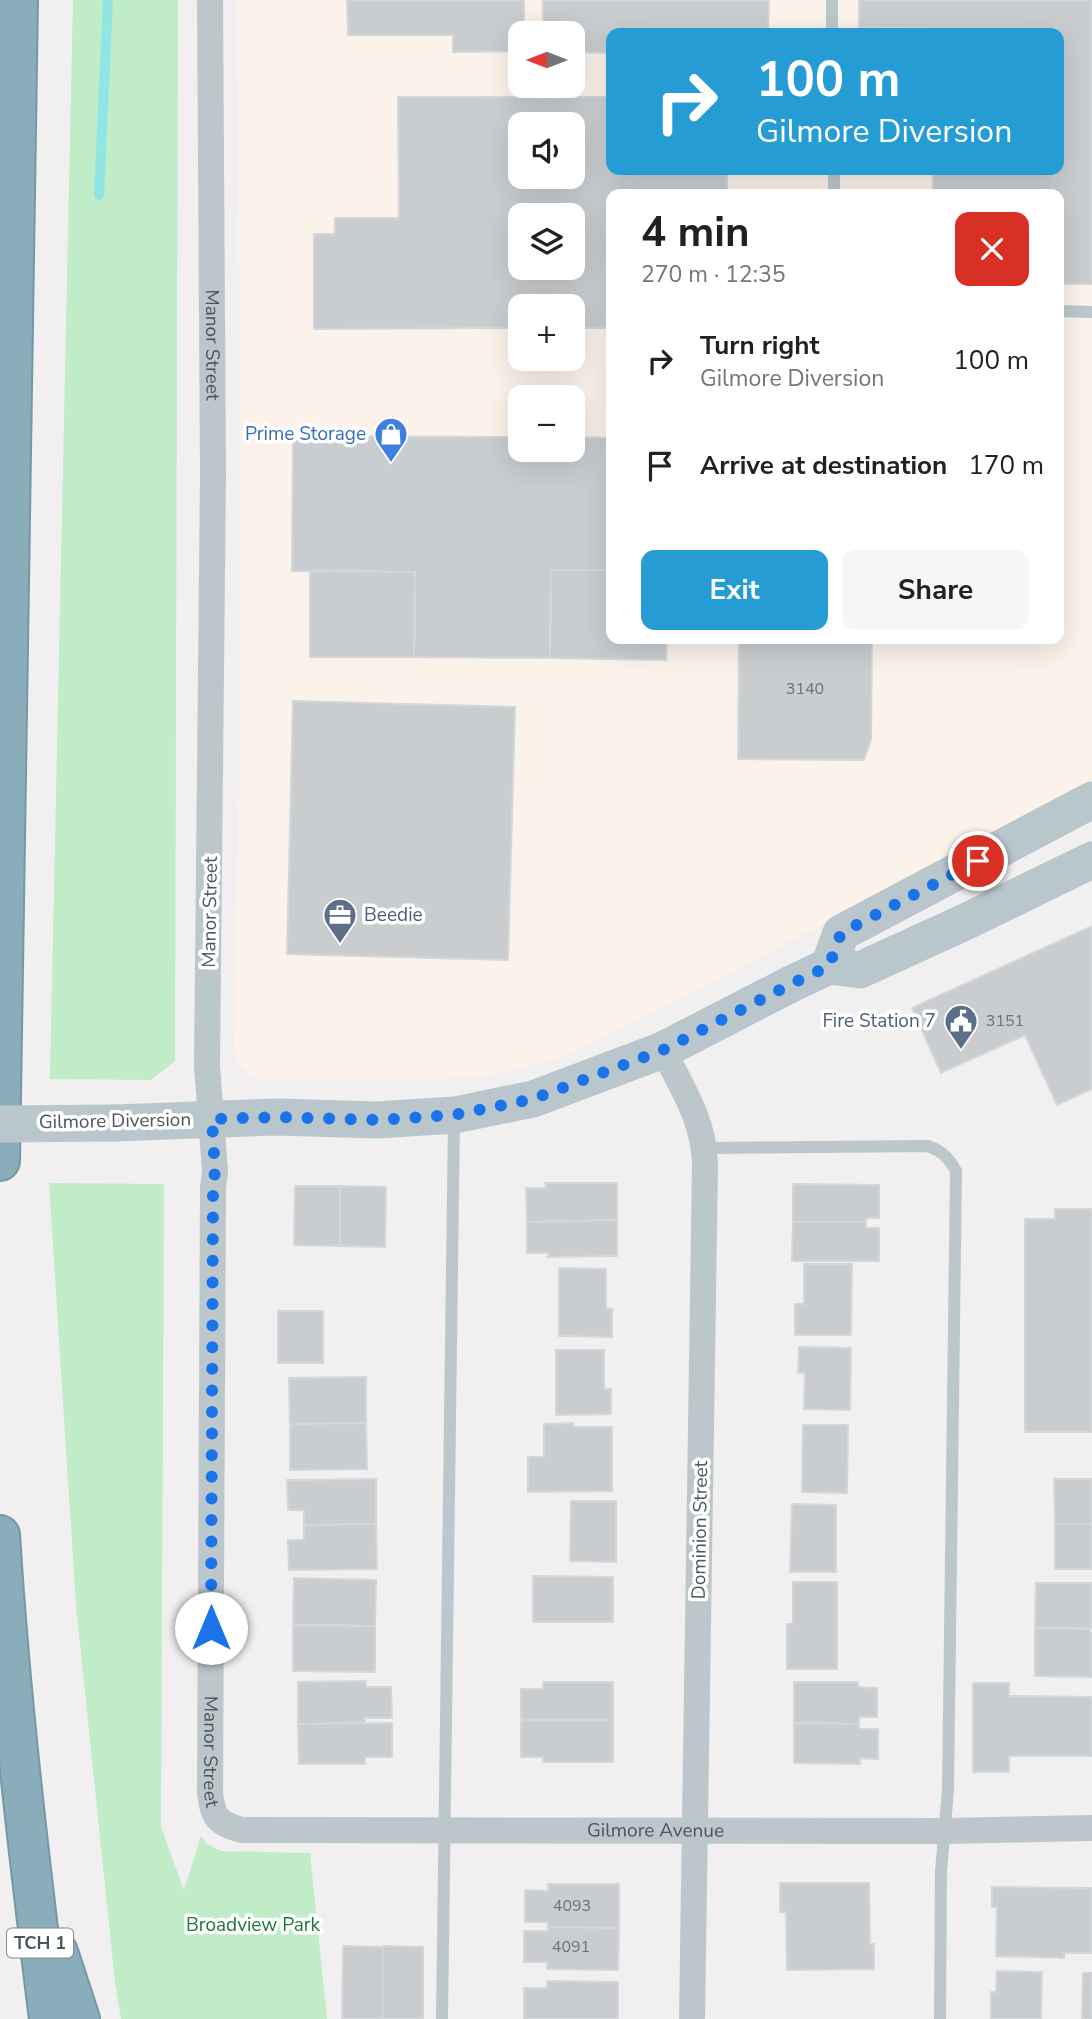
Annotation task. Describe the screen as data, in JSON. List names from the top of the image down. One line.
{"streets":{"highway":["TCH 1"],"main road":["Gilmore Diversion"],"street":["Manor Street","Dominion Street","Gilmore Avenue"]},"crossings":[["Manor Street","Gilmore Diversion"],["Manor Street","Gilmore Avenue"],["Gilmore Diversion","Dominion Street"],["Dominion Street","Gilmore Avenue"]],"parks":["Broadview Park"],"places":{"shop":["Prime Storage"],"office":["Beedie"],"public building":["Fire Station 7"]},"house_numbers":["3140","3151","4093","4091"],"north":"left","page":{"map_buttons":["+","−"],"turn":["100 m","Gilmore Diversion"],"heading":["4 min","270 m · 12:35"],"list":[{"name":"Turn right","note":"Gilmore Diversion","value":"100 m"},{"name":"Arrive at destination","value":"170 m"}],"buttons":["Exit","Share"]}}
